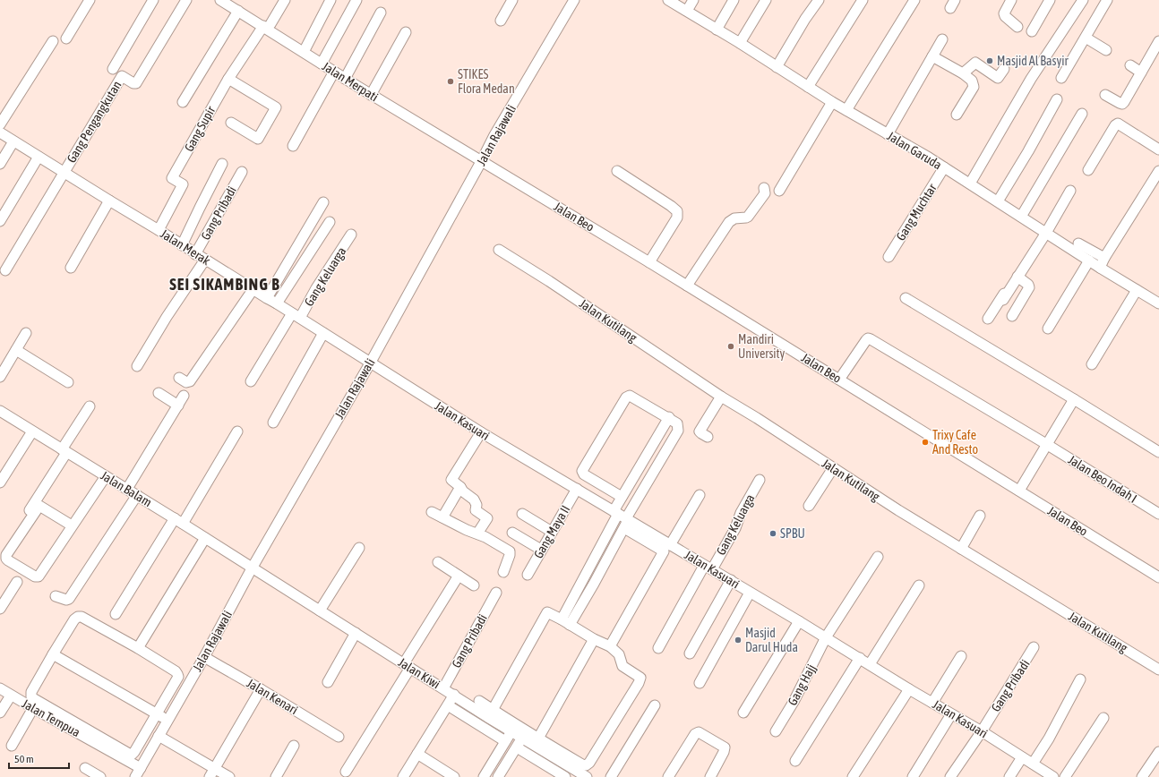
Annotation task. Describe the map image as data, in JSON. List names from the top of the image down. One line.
{"streets":{"street":["Jalan Merpati","Gang Pengangkutan","Gang Supir","Jalan Rajawali","Jalan Garuda","Gang Muchtar","Gang Pribadi","Jalan Beo","Jalan Merak","Gang Keluarga","Jalan Kutilang","Jalan Kasuari","Jalan Beo Indah I","Jalan Balam","Gang Maya II","Jalan Kiwi","Gang Hajj","Jalan Kenari","Jalan Tempua"]},"crossings":[["Jalan Merpati","Gang Supir"],["Jalan Merpati","Jalan Rajawali"],["Jalan Merpati","Jalan Beo"],["Gang Pengangkutan","Jalan Merak"],["Gang Supir","Jalan Merak"],["Jalan Rajawali","Jalan Beo"],["Jalan Rajawali","Jalan Merak"],["Jalan Rajawali","Jalan Kasuari"],["Jalan Rajawali","Jalan Balam"],["Jalan Rajawali","Jalan Kiwi"],["Jalan Rajawali","Jalan Kenari"],["Jalan Rajawali","Jalan Tempua"],["Jalan Garuda","Gang Muchtar"],["Gang Pribadi","Jalan Merak"],["Gang Pribadi","Jalan Kasuari"],["Gang Pribadi","Jalan Kiwi"],["Jalan Beo","Jalan Beo Indah I"],["Jalan Merak","Gang Keluarga"],["Jalan Merak","Jalan Kasuari"],["Gang Keluarga","Jalan Kasuari"],["Jalan Kasuari","Gang Maya II"],["Jalan Kasuari","Gang Hajj"],["Jalan Balam","Jalan Kiwi"]],"districts":["SEI SIKAMBING B"],"places":["Masjid Al Basyir","STIKES Flora Medan","Mandiri University","Trixy Cafe And Resto","SPBU","Masjid Darul Huda"],"scale_bar":"50 m"}
